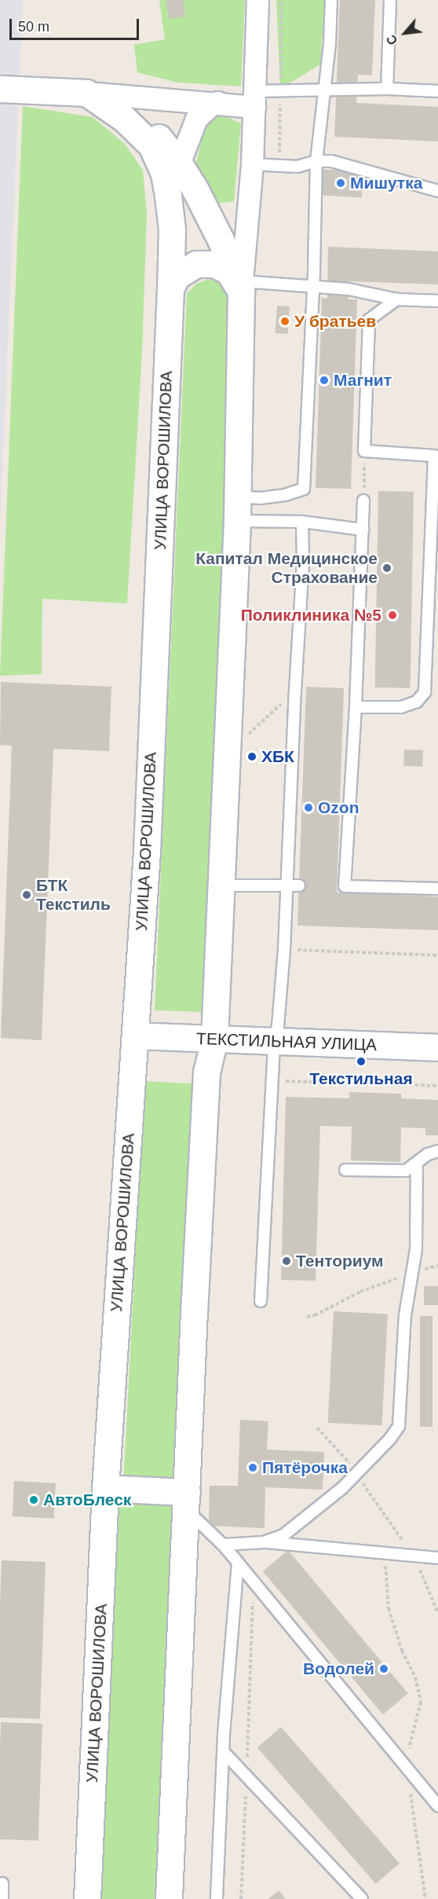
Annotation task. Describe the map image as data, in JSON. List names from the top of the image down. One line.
{"streets":{"main road":["УЛИЦА ВОРОШИЛОВА","ТЕКСТИЛЬНАЯ УЛИЦА"]},"crossings":[["УЛИЦА ВОРОШИЛОВА","ТЕКСТИЛЬНАЯ УЛИЦА"]],"places":["Мишутка","У братьев","Магнит","Капитал Медицинское Страхование","Поликлиника №5","ХБК","Ozon","БТК Текстиль","Текстильная","Тенториум","Пятёрочка","АвтоБлеск","Водолей"],"scale_bar":"50 m","north":"bottom left"}
